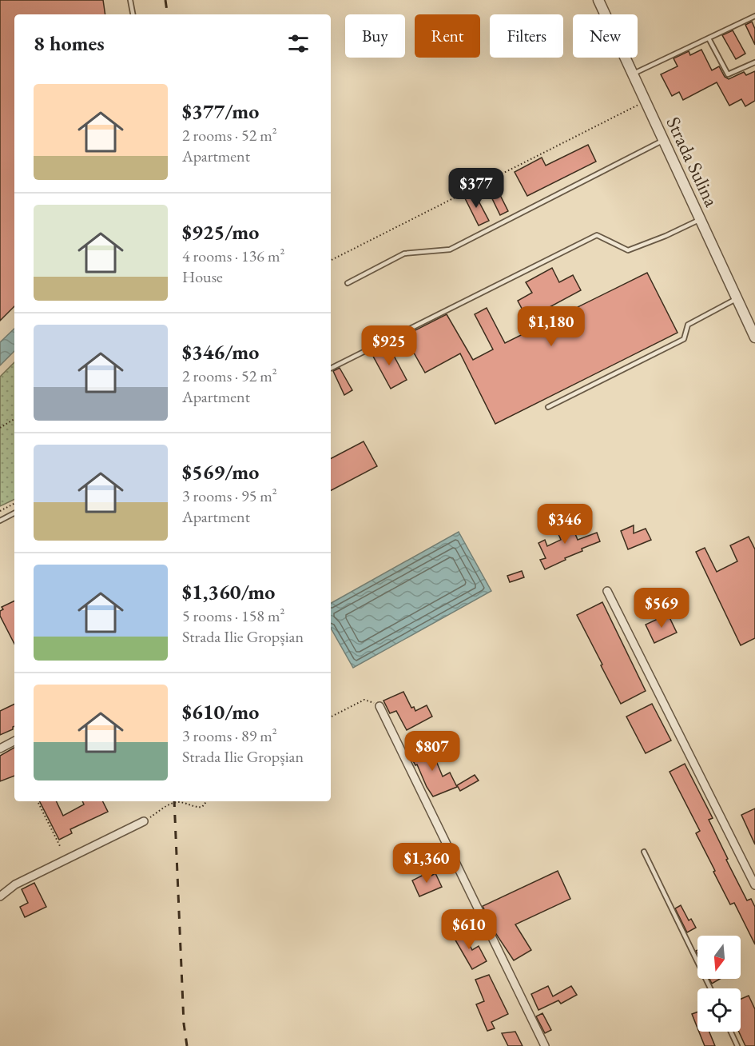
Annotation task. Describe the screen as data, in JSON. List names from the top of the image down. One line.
{"streets":{"street":["Strada Sulina"]},"north":"bottom","page":{"chip":["Buy","Rent","Filters","New"],"heading":"8 homes","list":[{"name":"$377/mo","note":"2 rooms · 52 m² · Apartment"},{"name":"$925/mo","note":"4 rooms · 136 m² · House"},{"name":"$346/mo","note":"2 rooms · 52 m² · Apartment"},{"name":"$569/mo","note":"3 rooms · 95 m² · Apartment"},{"name":"$1,360/mo","note":"5 rooms · 158 m² · Strada Ilie Gropșian"},{"name":"$610/mo","note":"3 rooms · 89 m² · Strada Ilie Gropșian"}],"price":["$377","$1,180","$925","$346","$569","$807","$1,360","$610"]}}
